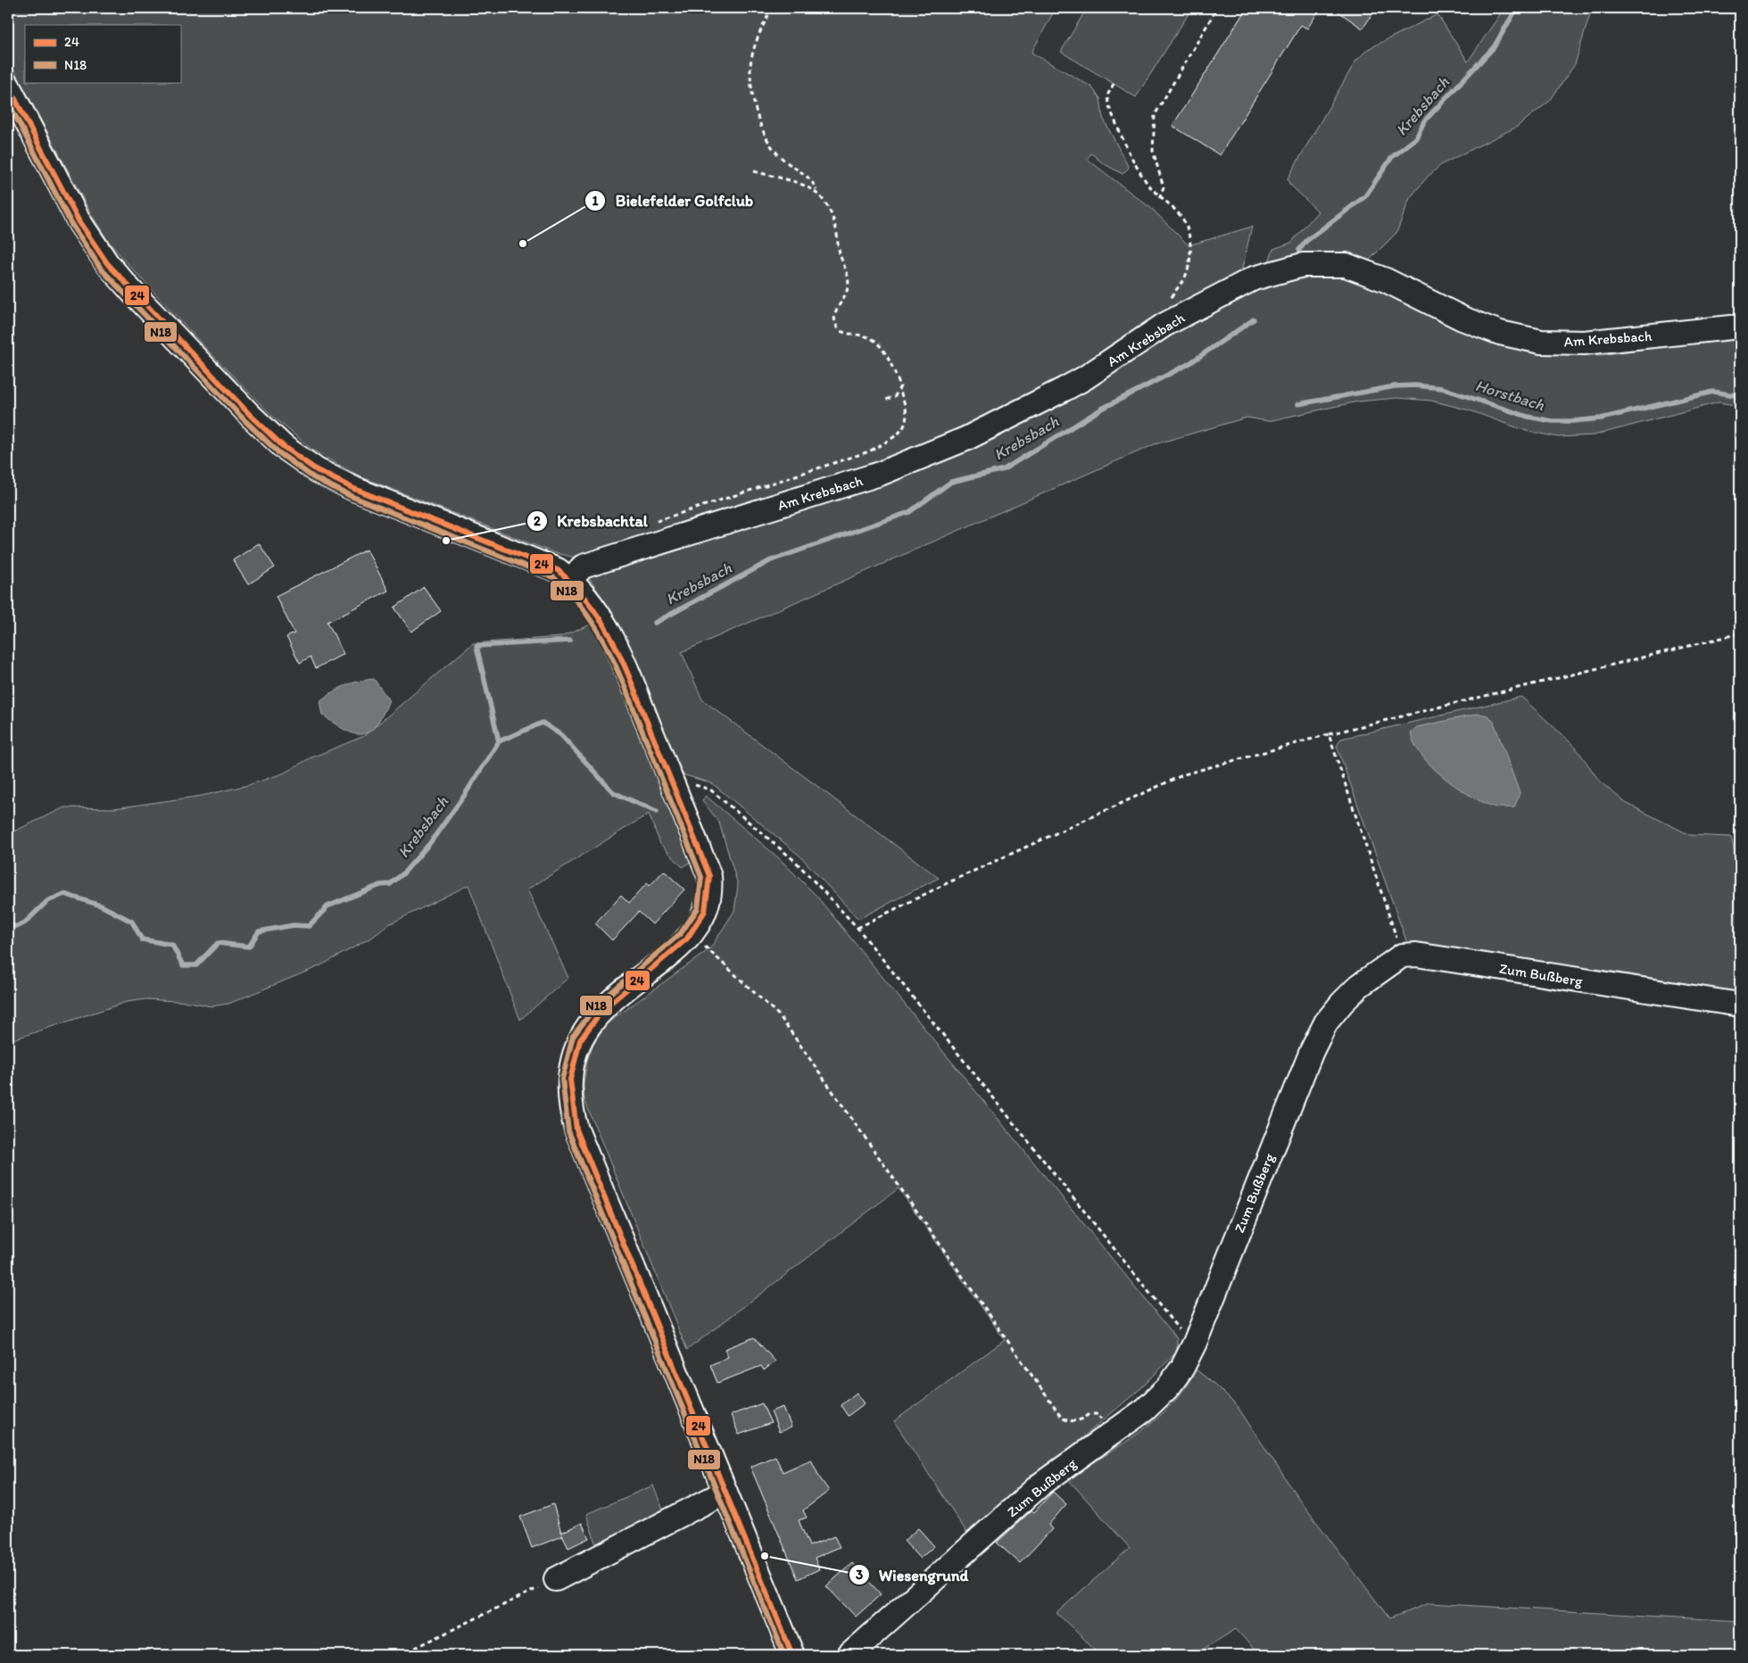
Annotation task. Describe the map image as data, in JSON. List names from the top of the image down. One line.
{"streets":{"street":["Am Krebsbach","Zum Bußberg"]},"water":["Krebsbach","Horstbach"],"places":["Bielefelder Golfclub","Krebsbachtal","Wiesengrund"],"lines":["transit line 24","transit line N18"],"legend":["24","N18"]}
